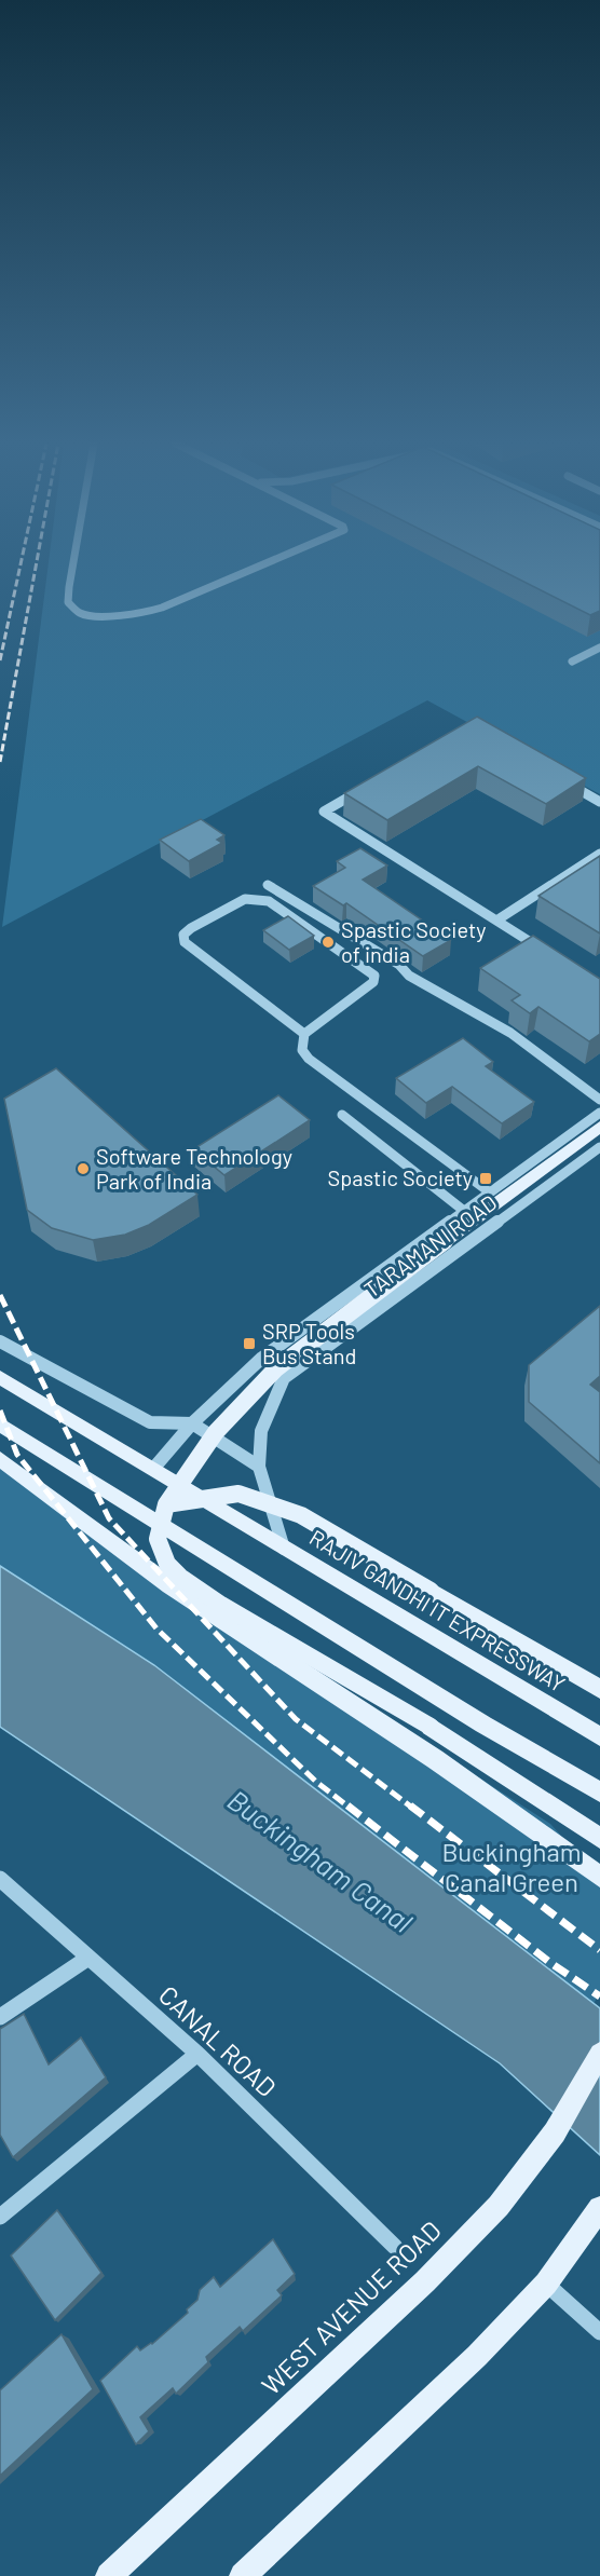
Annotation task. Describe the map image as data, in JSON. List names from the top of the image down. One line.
{"streets":{"main road":["RAJIV GANDHI IT EXPRESSWAY","WEST AVENUE ROAD"],"street":["TARAMANI ROAD","CANAL ROAD"]},"crossings":[["TARAMANI ROAD","RAJIV GANDHI IT EXPRESSWAY"]],"water":["Buckingham Canal"],"parks":["Buckingham Canal Green"],"places":{"other":["Spastic Society of india","Software Technology Park of India"],"transit":["Spastic Society","SRP Tools Bus Stand"]}}
